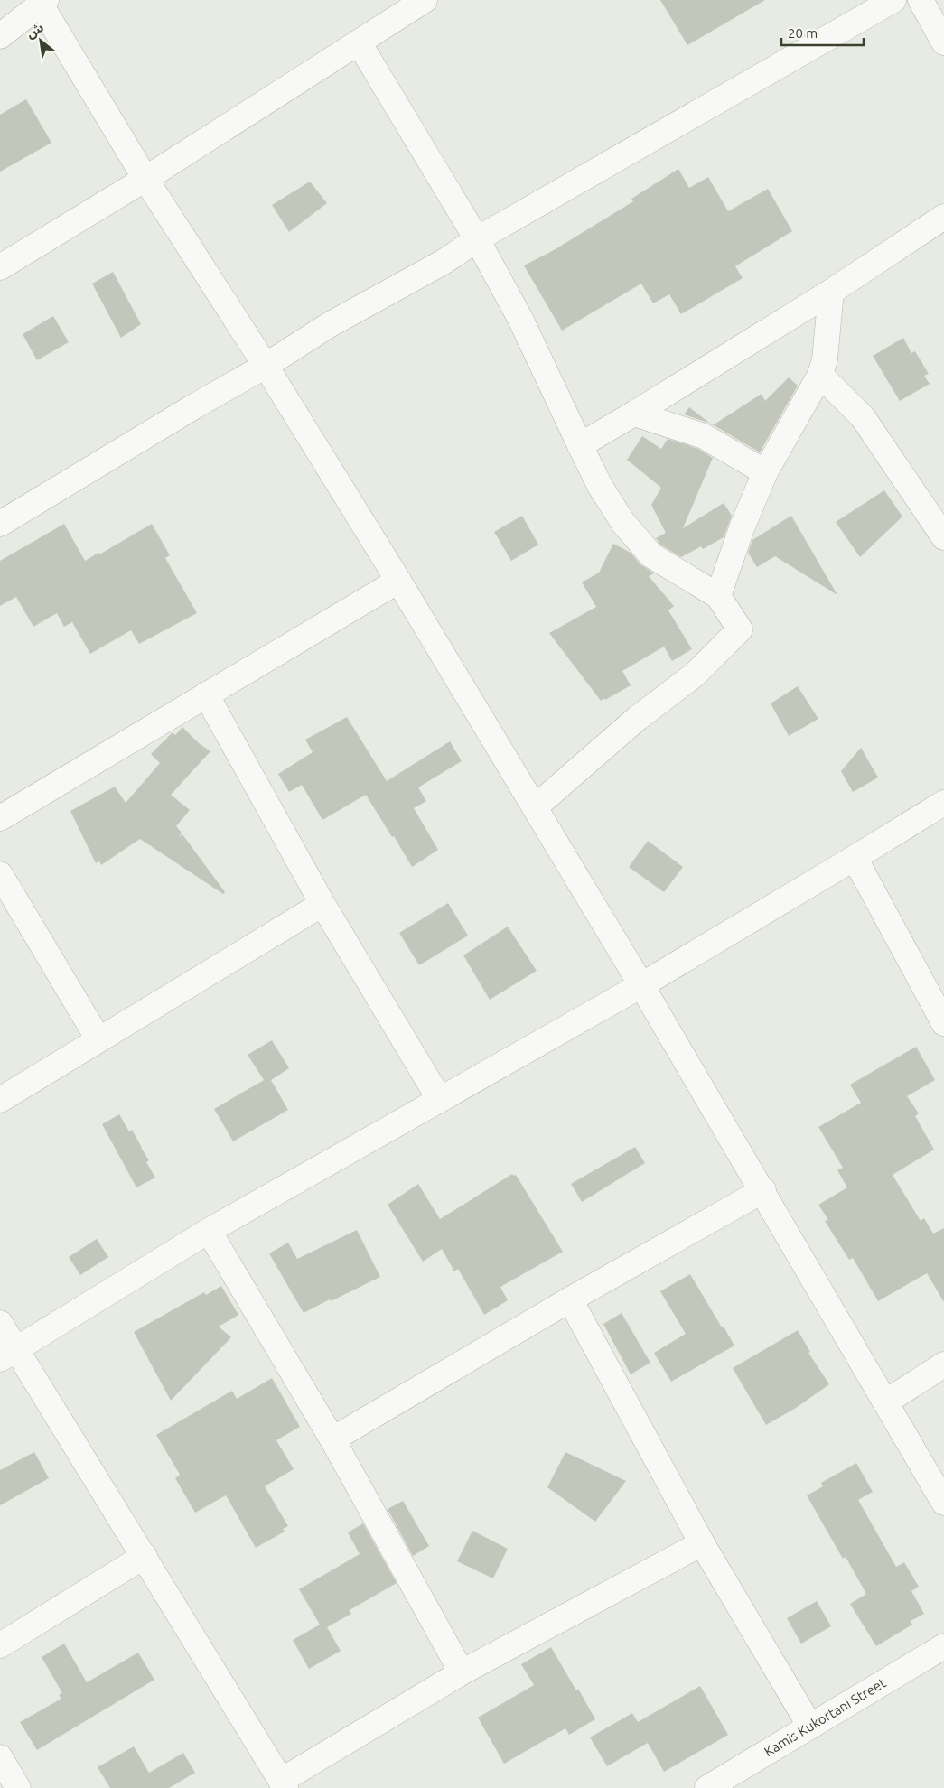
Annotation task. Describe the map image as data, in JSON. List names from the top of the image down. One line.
{"streets":{"street":["Kamis Kukortani Street"]},"scale_bar":"20 m","north":"top left"}
